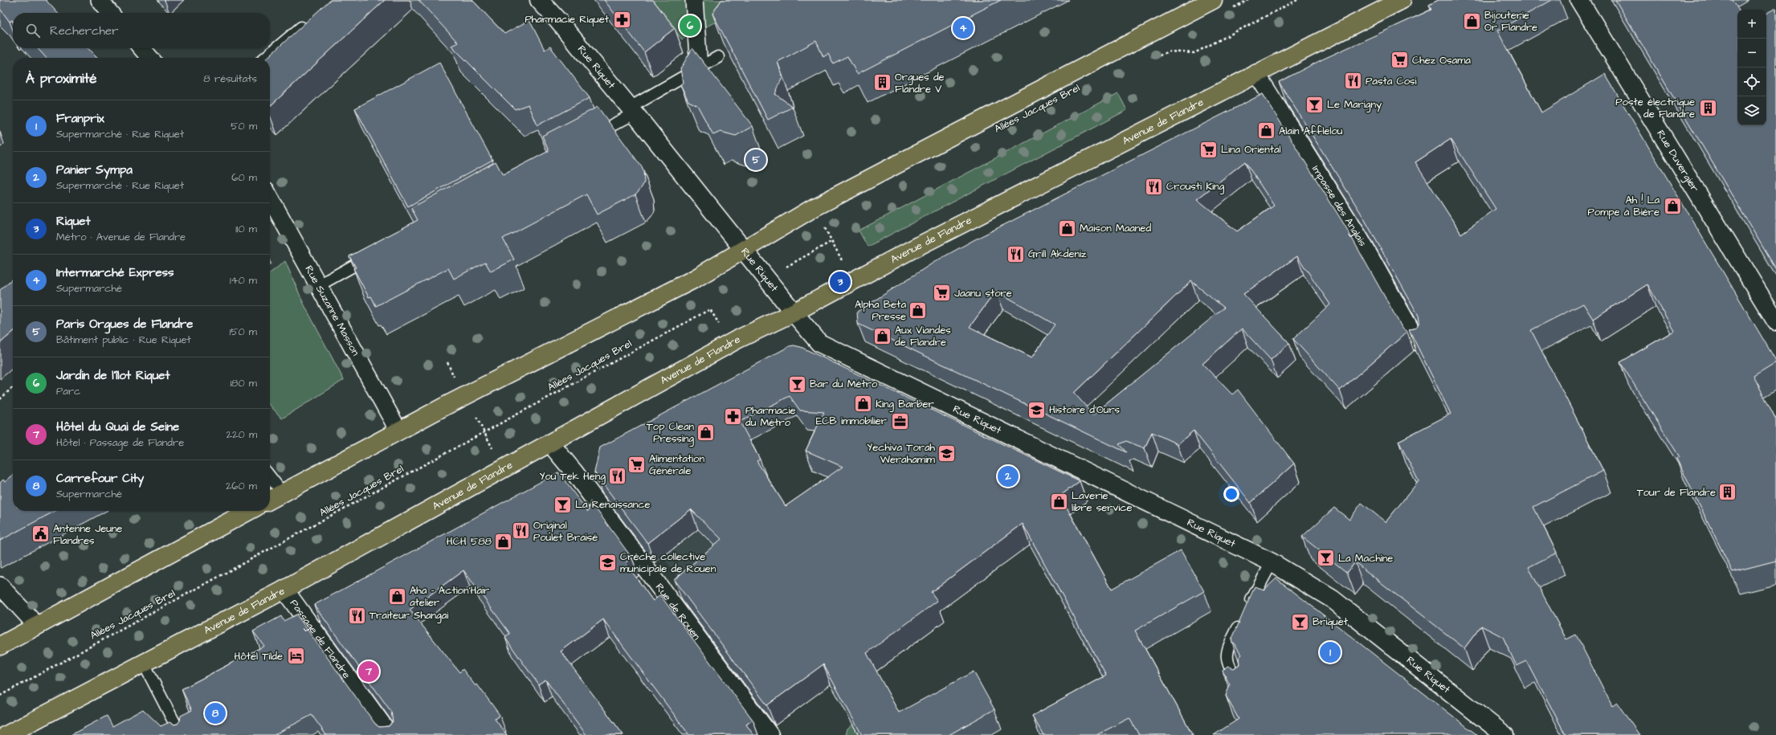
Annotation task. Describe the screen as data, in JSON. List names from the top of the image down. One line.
{"streets":{"main road":["Avenue de Flandre"],"street":["Rue Riquet","Rue Duvergier","Impasse des Anglais","Rue Suzanne Masson","Rue de Rouen","Passage de Flandre"],"path":["Allées Jacques Brel"]},"crossings":[["Rue Riquet","Avenue de Flandre"],["Avenue de Flandre","Impasse des Anglais"],["Avenue de Flandre","Rue de Rouen"],["Avenue de Flandre","Passage de Flandre"]],"places":{"pharmacy":["Pharmacie Riquet","Pharmacie du Métro"],"shop":["Bijouterie Or Flandre","Alain Afflelou","Ah ! La Pompe à Bière","Maison Maaned","Alpha Beta Presse","Aux Viandes de Flandre","King Barber","Top Clean Pressing","Laverie libre service","HCH 588","Aha - Action'Hair atelier"],"supermarket":["Chez Osama","Lina Oriental","Jaanu store","Alimentation Générale"],"restaurant":["Pasta Cosi","Crousti King","Grill Akdeniz","You Tek Heng","Original Poulet Braisé","Traiteur Shangai"],"building":["Orgues de Flandre V","Poste électrique de Flandre","Tour de Flandre"],"bar":["Le Marigny","Bar du Métro","La Renaissance","La Machine","Briquet"],"school or university":["Histoire d'Ours","Yechiva Torah Werahamim","Crèche collective municipale de Rouen"],"office":["ECB immobilier"],"public building":["Antenne Jeune Flandres"],"hotel":["Hôtel Tilde"]},"page":{"map_buttons":["+","−"],"search":"Rechercher","pins":["6","4","5","3","2","1","7","8"],"heading":["À proximité","8 résultats"],"list":[{"mark":"1","name":"Franprix","note":"Supermarché · Rue Riquet","value":"50 m"},{"mark":"2","name":"Panier Sympa","note":"Supermarché · Rue Riquet","value":"60 m"},{"mark":"3","name":"Riquet","note":"Métro · Avenue de Flandre","value":"110 m"},{"mark":"4","name":"Intermarché Express","note":"Supermarché","value":"140 m"},{"mark":"5","name":"Paris Orgues de Flandre","note":"Bâtiment public · Rue Riquet","value":"150 m"},{"mark":"6","name":"Jardin de l'îlot Riquet","note":"Parc","value":"180 m"},{"mark":"7","name":"Hôtel du Quai de Seine","note":"Hôtel · Passage de Flandre","value":"220 m"},{"mark":"8","name":"Carrefour City","note":"Supermarché","value":"260 m"}]}}
